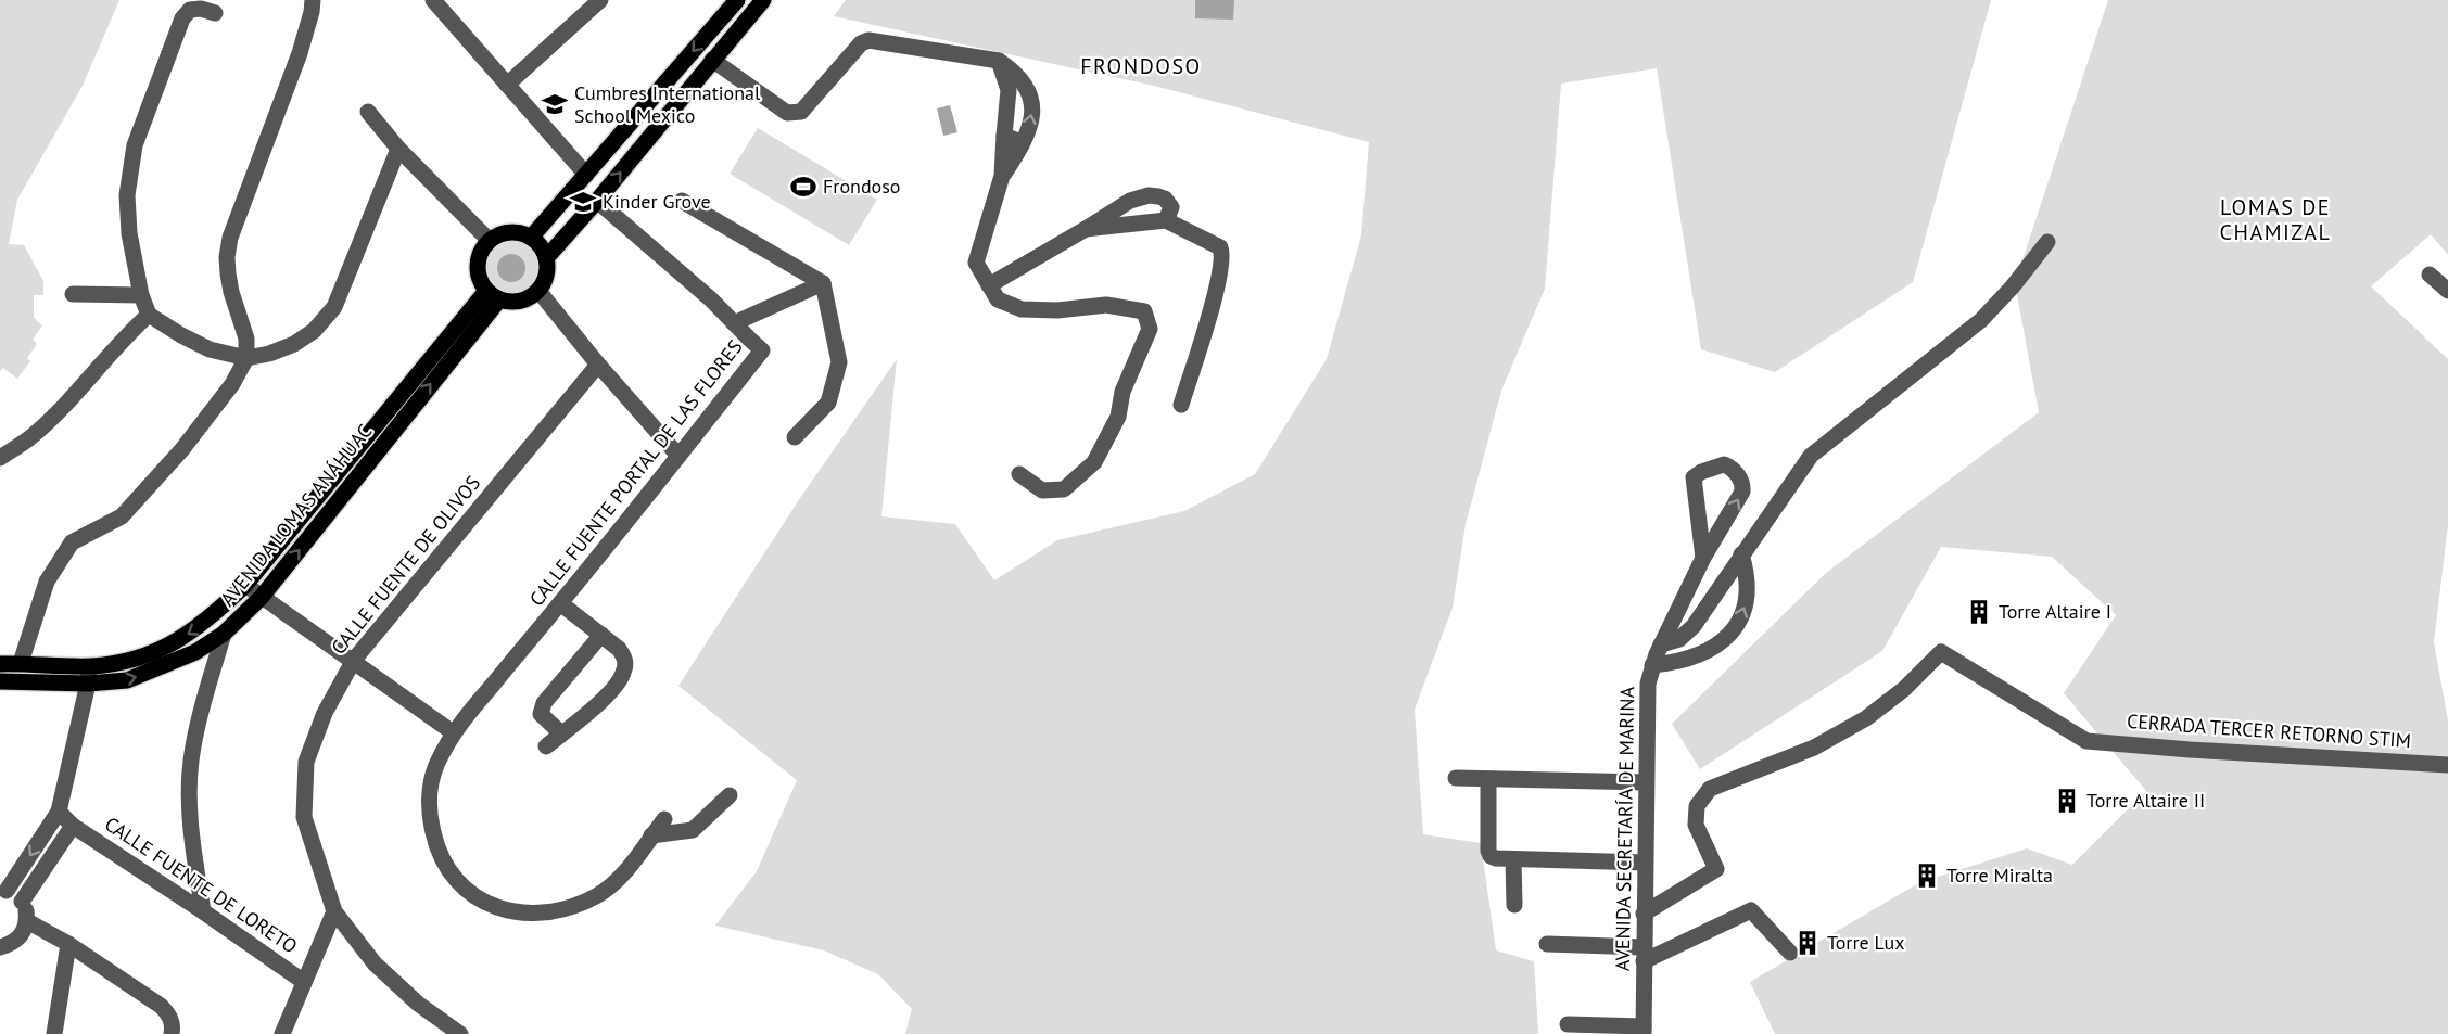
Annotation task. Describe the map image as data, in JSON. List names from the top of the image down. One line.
{"streets":{"main road":["AVENIDA LOMAS ANÁHUAC"],"street":["CALLE FUENTE PORTAL DE LAS FLORES","CALLE FUENTE DE OLIVOS","CERRADA TERCER RETORNO STIM","AVENIDA SECRETARÍA DE MARINA","CALLE FUENTE DE LORETO"]},"crossings":[["CERRADA TERCER RETORNO STIM","AVENIDA SECRETARÍA DE MARINA"]],"districts":["FRONDOSO","LOMAS DE CHAMIZAL"],"places":{"school or university":["Cumbres International School Mexico","Kinder Grove"],"sports":["Frondoso"],"building":["Torre Altaire I","Torre Altaire II","Torre Miralta","Torre Lux"]}}
